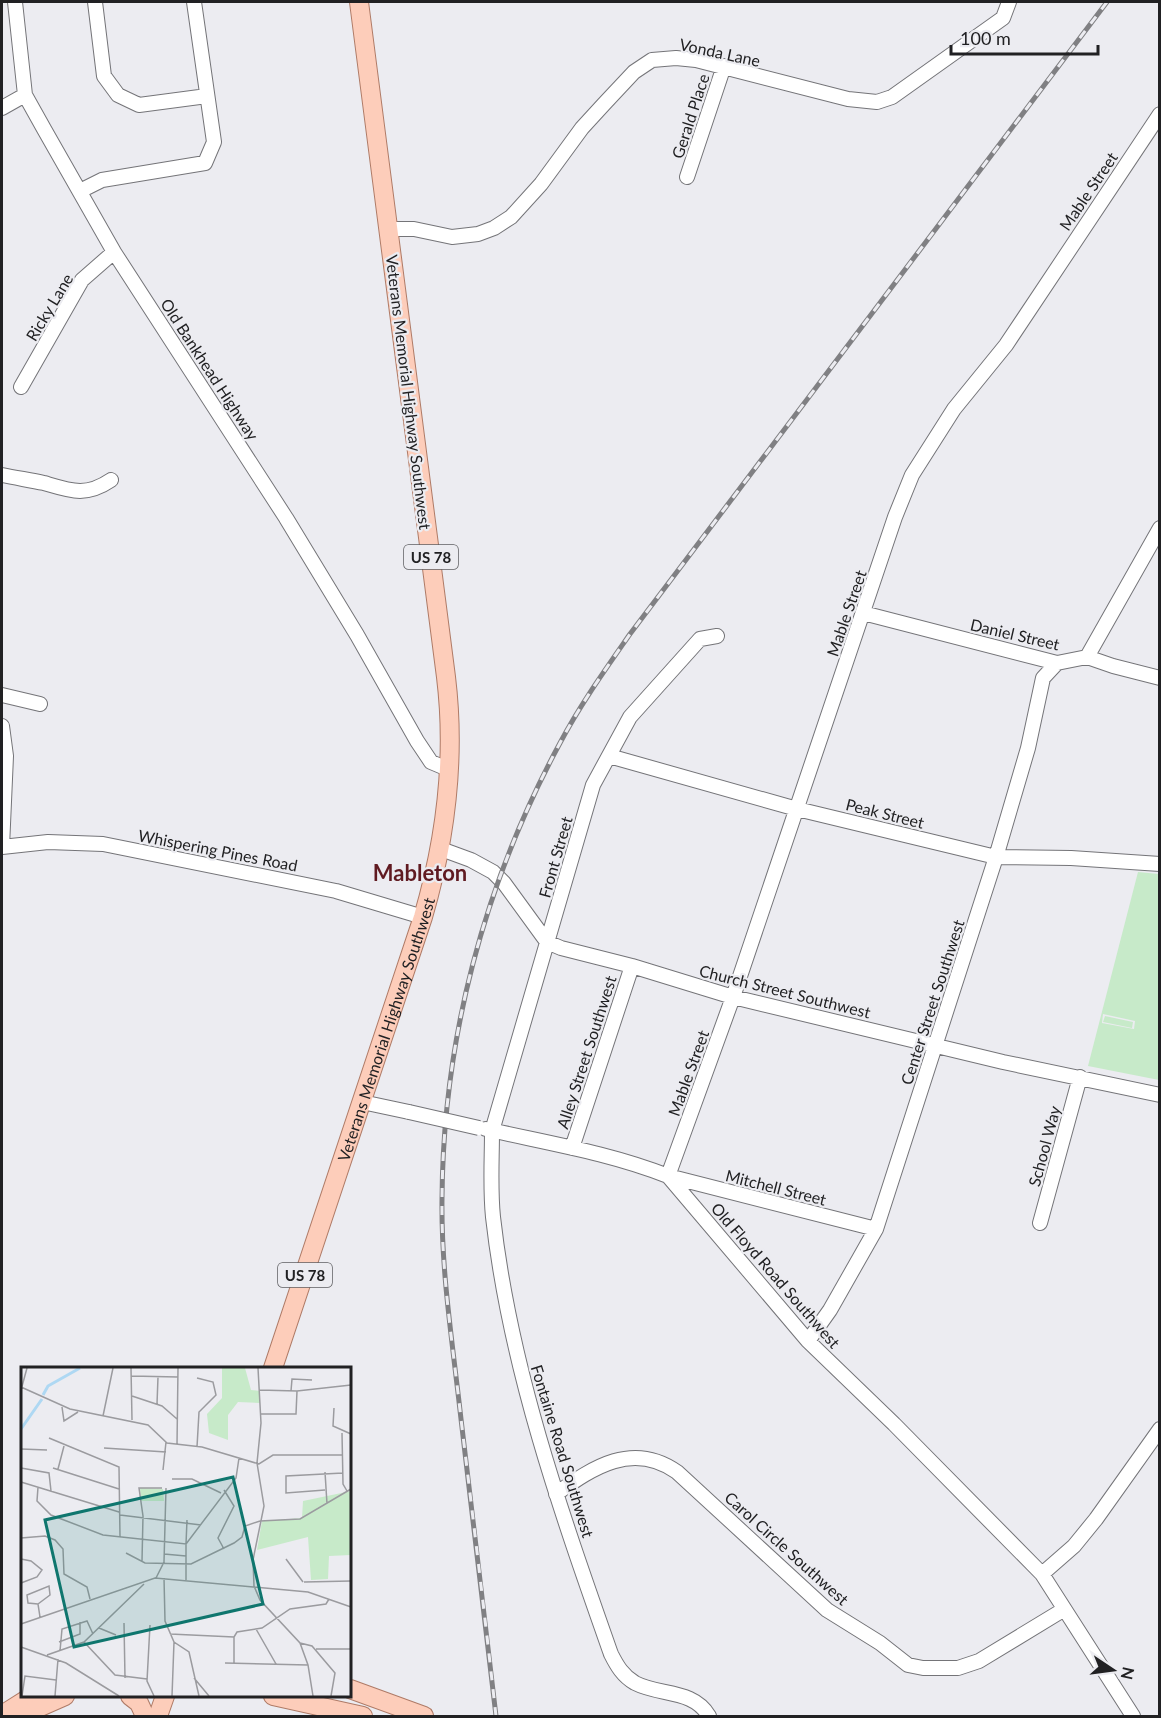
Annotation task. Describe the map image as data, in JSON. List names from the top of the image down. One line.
{"streets":{"main road":["Veterans Memorial Highway Southwest","US 78"],"street":["Vonda Lane","Gerald Place","Mable Street","Ricky Lane","Old Bankhead Highway","Daniel Street","Peak Street","Whispering Pines Road","Front Street","Church Street Southwest","Center Street Southwest","Alley Street Southwest","School Way","Mitchell Street","Old Floyd Road Southwest","Fontaine Road Southwest","Carol Circle Southwest"]},"crossings":[["Vonda Lane","Gerald Place"],["Vonda Lane","Veterans Memorial Highway Southwest"],["Mable Street","Daniel Street"],["Mable Street","Peak Street"],["Mable Street","Church Street Southwest"],["Mable Street","Mitchell Street"],["Mable Street","Old Floyd Road Southwest"],["Ricky Lane","Old Bankhead Highway"],["Old Bankhead Highway","Veterans Memorial Highway Southwest"],["Veterans Memorial Highway Southwest","Whispering Pines Road"],["Veterans Memorial Highway Southwest","Old Floyd Road Southwest"],["Daniel Street","Center Street Southwest"],["Peak Street","Front Street"],["Peak Street","Center Street Southwest"],["Front Street","Church Street Southwest"],["Front Street","Old Floyd Road Southwest"],["Front Street","Fontaine Road Southwest"],["Church Street Southwest","Center Street Southwest"],["Church Street Southwest","Alley Street Southwest"],["Church Street Southwest","School Way"],["Center Street Southwest","Mitchell Street"],["Center Street Southwest","Old Floyd Road Southwest"],["Alley Street Southwest","Old Floyd Road Southwest"],["Mitchell Street","Old Floyd Road Southwest"],["Old Floyd Road Southwest","Fontaine Road Southwest"],["Old Floyd Road Southwest","Carol Circle Southwest"],["Fontaine Road Southwest","Carol Circle Southwest"]],"districts":["Mableton"],"scale_bar":"100 m","north":"right"}
